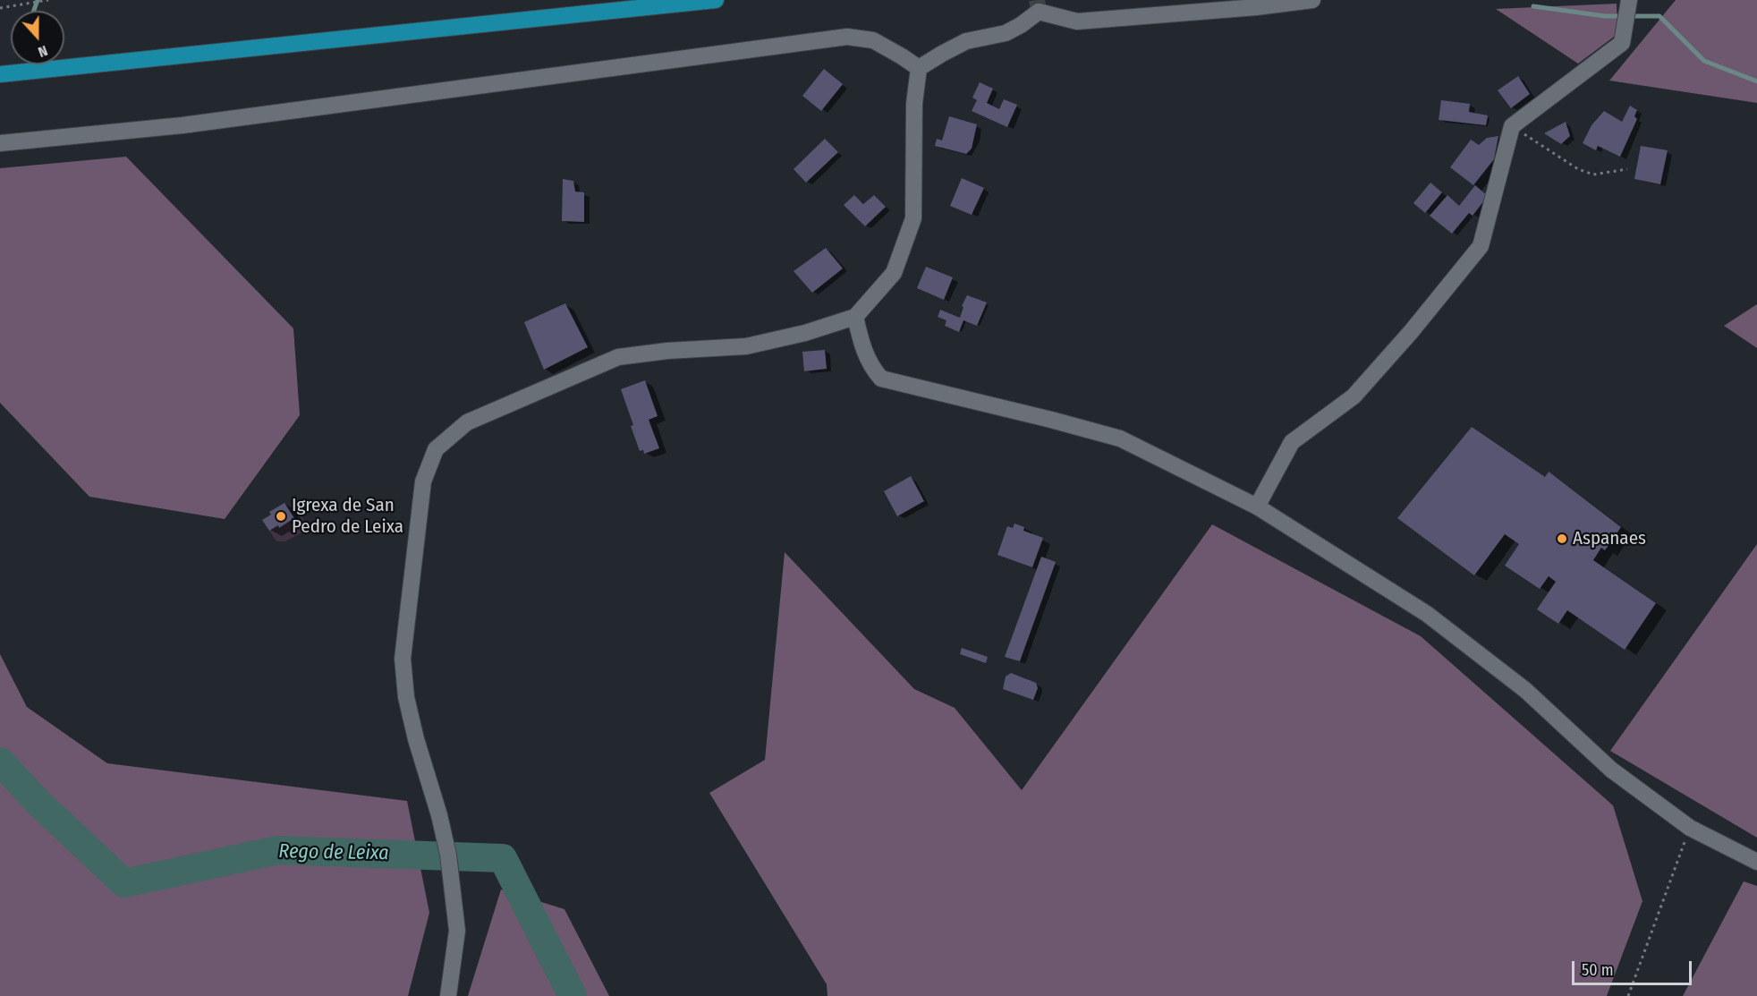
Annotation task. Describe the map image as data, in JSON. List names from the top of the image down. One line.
{"water":["Rego de Leixa"],"places":["Igrexa de San Pedro de Leixa","Aspanaes"],"scale_bar":"50 m","north":"bottom"}
